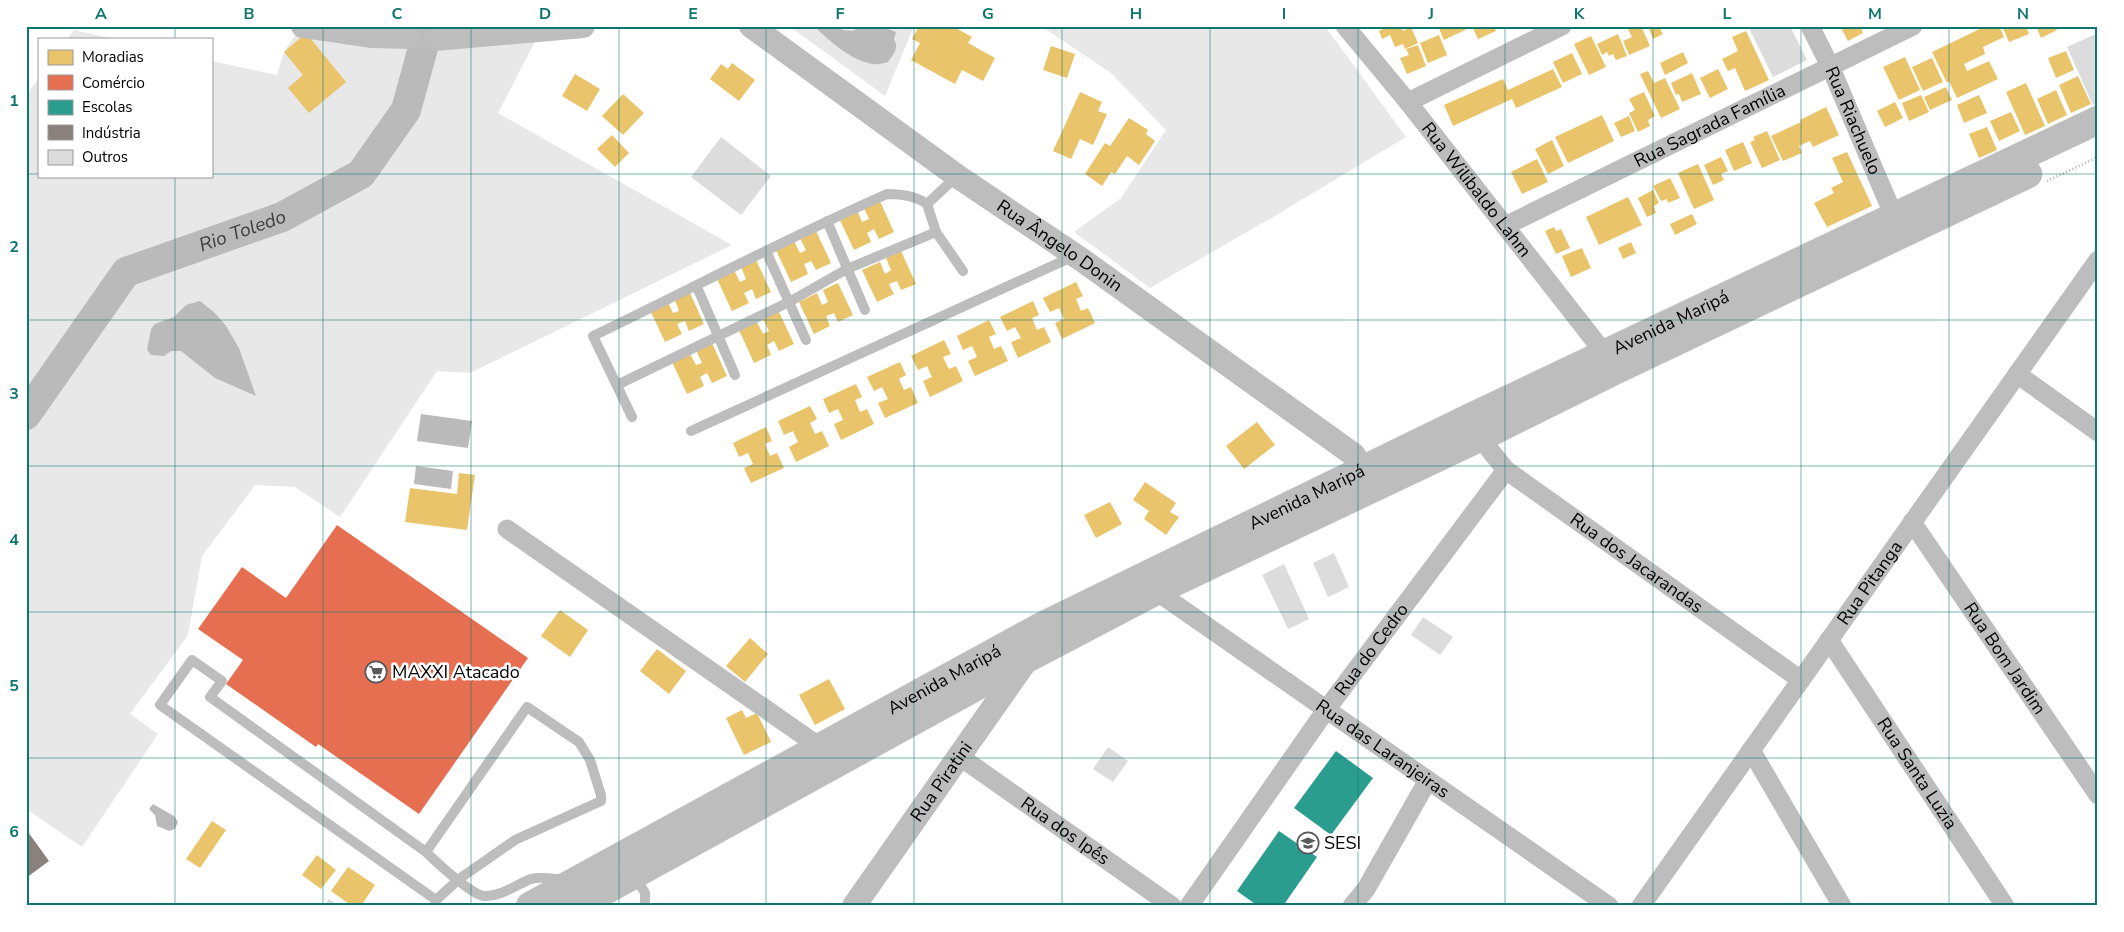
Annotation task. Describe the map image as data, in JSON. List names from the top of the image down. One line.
{"streets":{"main road":["Avenida Maripá"],"street":["Rua Riachuelo","Rua Sagrada Família","Rua Wilibaldo Lahm","Rua Ângelo Donin","Rua dos Jacarandas","Rua Pitanga","Rua do Cedro","Rua Bom Jardim","Rua das Laranjeiras","Rua Santa Luzia","Rua Piratini","Rua dos Ipês"]},"crossings":[["Rua Riachuelo","Rua Sagrada Família"],["Rua Riachuelo","Avenida Maripá"],["Rua Sagrada Família","Rua Wilibaldo Lahm"],["Rua Wilibaldo Lahm","Avenida Maripá"],["Rua Ângelo Donin","Avenida Maripá"],["Avenida Maripá","Rua dos Jacarandas"],["Avenida Maripá","Rua das Laranjeiras"],["Avenida Maripá","Rua Piratini"],["Rua dos Jacarandas","Rua Pitanga"],["Rua dos Jacarandas","Rua do Cedro"],["Rua Pitanga","Rua Bom Jardim"],["Rua Pitanga","Rua Santa Luzia"],["Rua do Cedro","Rua das Laranjeiras"],["Rua Piratini","Rua dos Ipês"]],"water":["Rio Toledo"],"places":{"supermarket":["MAXXI Atacado"],"school or university":["SESI"]},"legend":["Moradias","Comércio","Escolas","Indústria","Outros"],"grid":{"columns":["A","B","C","D","E","F","G","H","I","J","K","L","M","N"],"rows":["1","2","3","4","5","6"]}}
